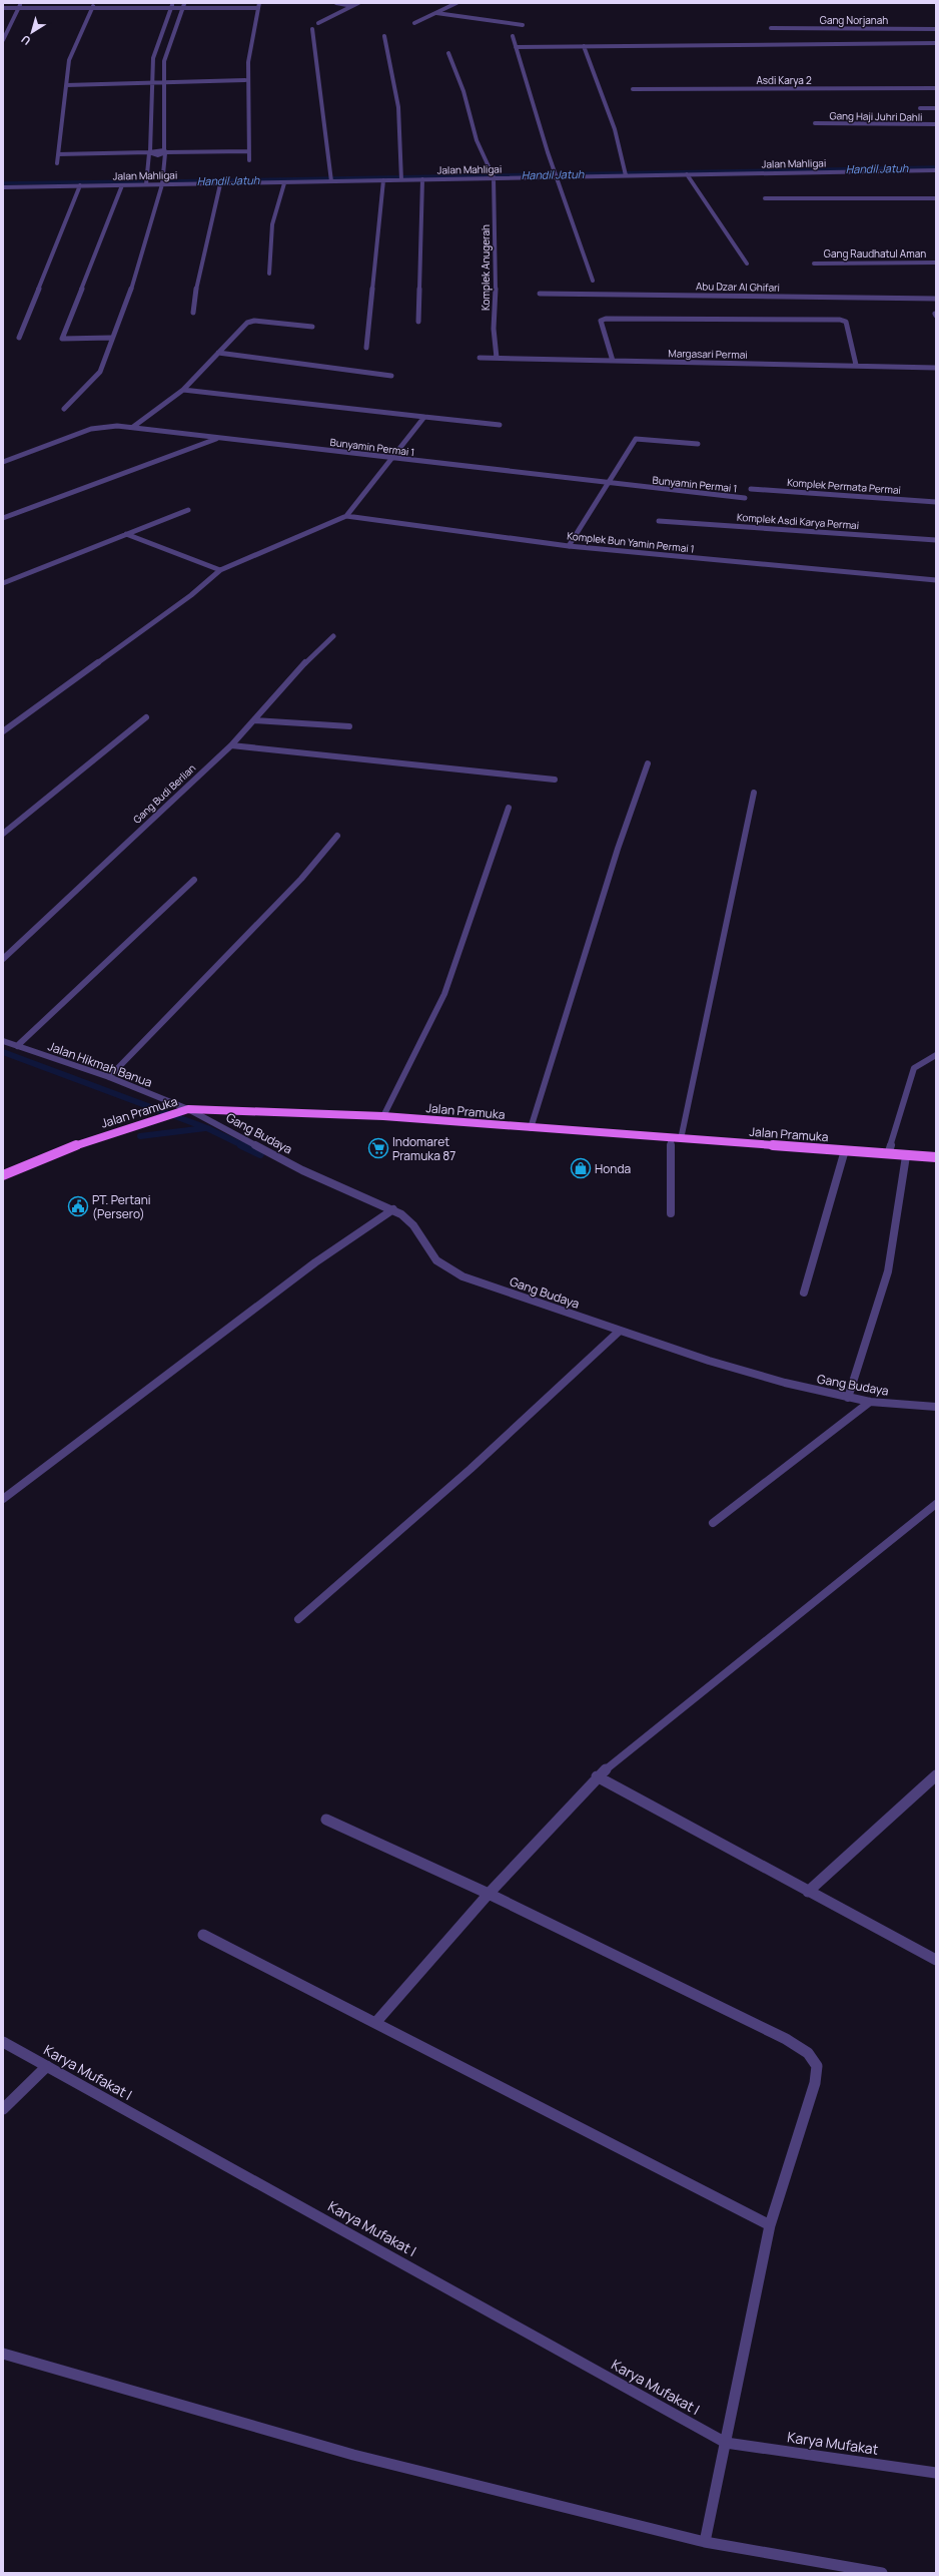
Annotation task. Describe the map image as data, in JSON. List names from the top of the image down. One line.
{"streets":{"main road":["Jalan Pramuka"],"street":["Gang Norjanah","Asdi Karya 2","Gang Haji Juhri Dahli","Jalan Mahligai","Gang Raudhatul Aman","Komplek Anugerah","Abu Dzar Al Ghifari","Margasari Permai","Bunyamin Permai 1","Komplek Permata Permai","Komplek Asdi Karya Permai","Komplek Bun Yamin Permai 1","Gang Budi Berlian","Jalan Hikmah Banua","Gang Budaya","Karya Mufakat I","Karya Mufakat"]},"crossings":[["Jalan Mahligai","Komplek Anugerah"],["Komplek Anugerah","Margasari Permai"],["Jalan Hikmah Banua","Jalan Pramuka"],["Jalan Hikmah Banua","Gang Budaya"],["Jalan Pramuka","Gang Budaya"],["Karya Mufakat I","Karya Mufakat"]],"water":["Handil Jatuh"],"places":{"supermarket":["Indomaret Pramuka 87"],"shop":["Honda"],"public building":["PT. Pertani (Persero)"]},"north":"bottom left"}
